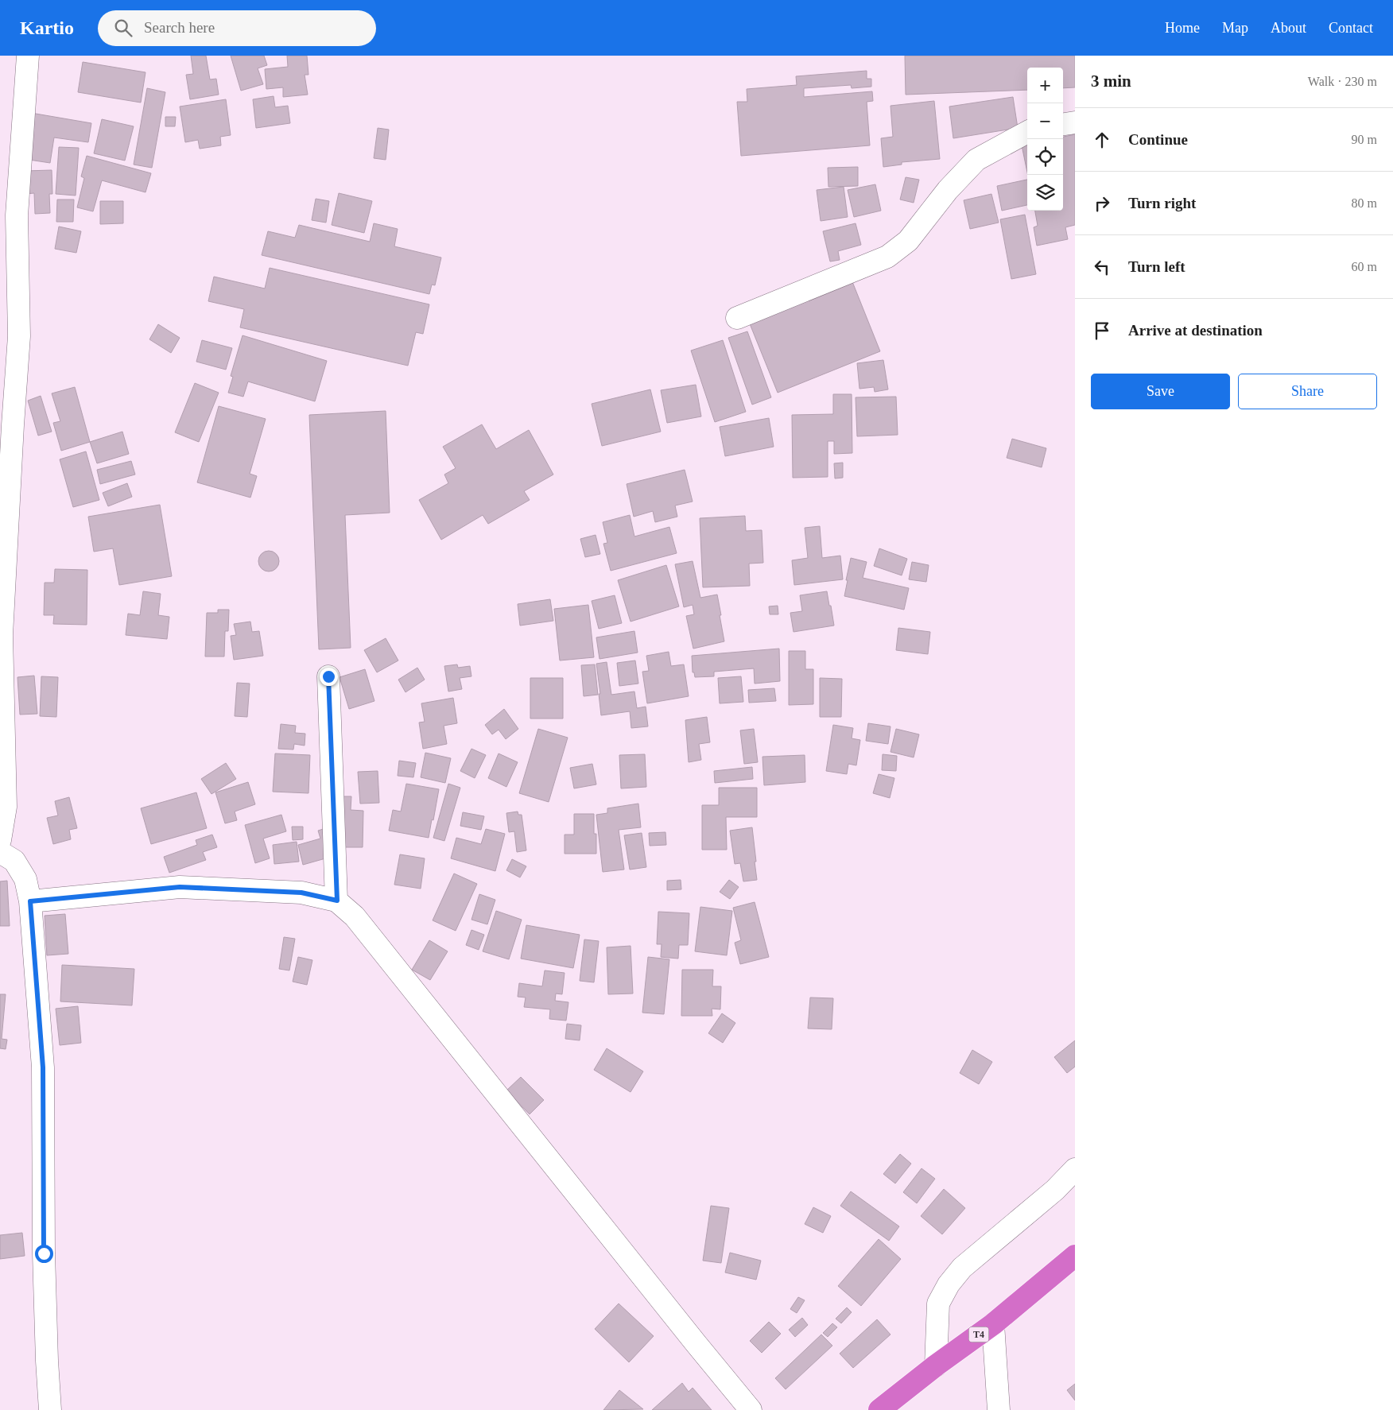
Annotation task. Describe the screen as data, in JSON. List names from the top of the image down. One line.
{"streets":{"highway":["T4"]},"page":{"header":"Kartio","search":"Search here","nav":["Home","Map","About","Contact"],"heading":["3 min","Walk · 230 m"],"map_buttons":["+","−"],"list":[["Continue","90 m"],["Turn right","80 m"],["Turn left","60 m"],"Arrive at destination"],"buttons":["Save","Share"]}}
